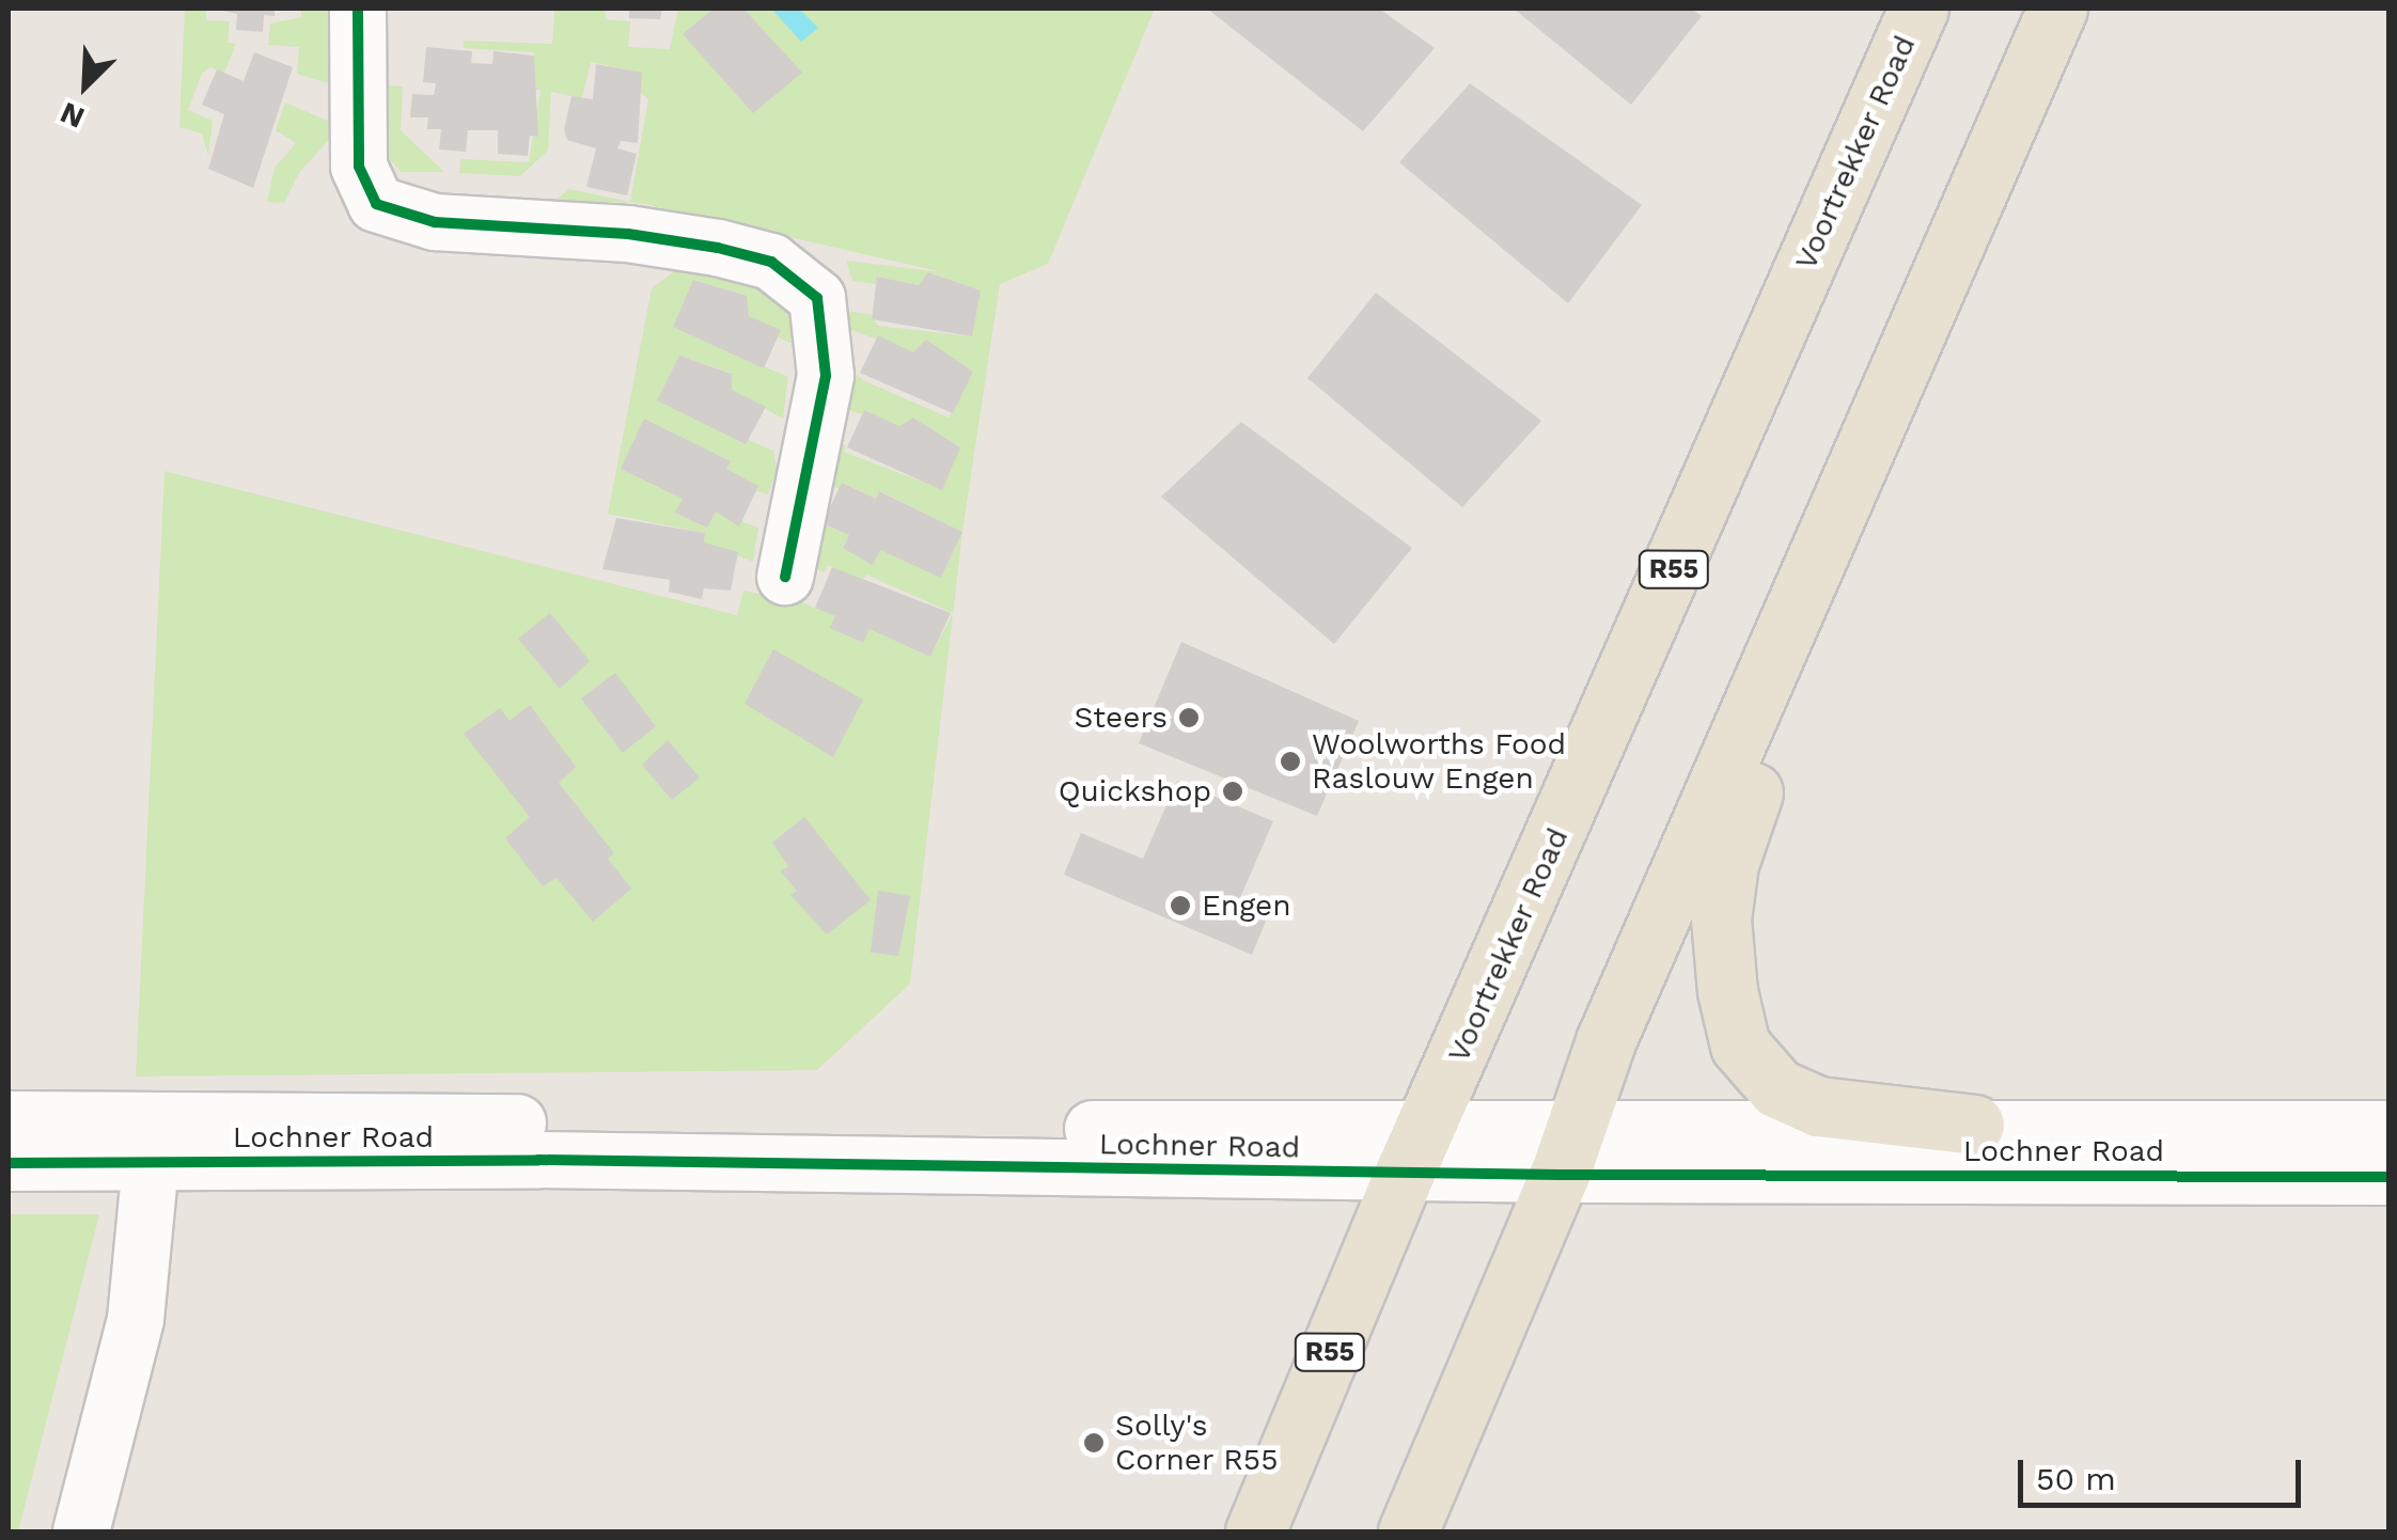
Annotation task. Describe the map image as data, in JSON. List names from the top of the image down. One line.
{"streets":{"main road":["Voortrekker Road","R55"],"street":["Lochner Road"]},"crossings":[["Voortrekker Road","Lochner Road"]],"places":["Steers","Woolworths Food Raslouw Engen","Quickshop","Engen","Solly's Corner R55"],"scale_bar":"50 m","north":"bottom left"}
